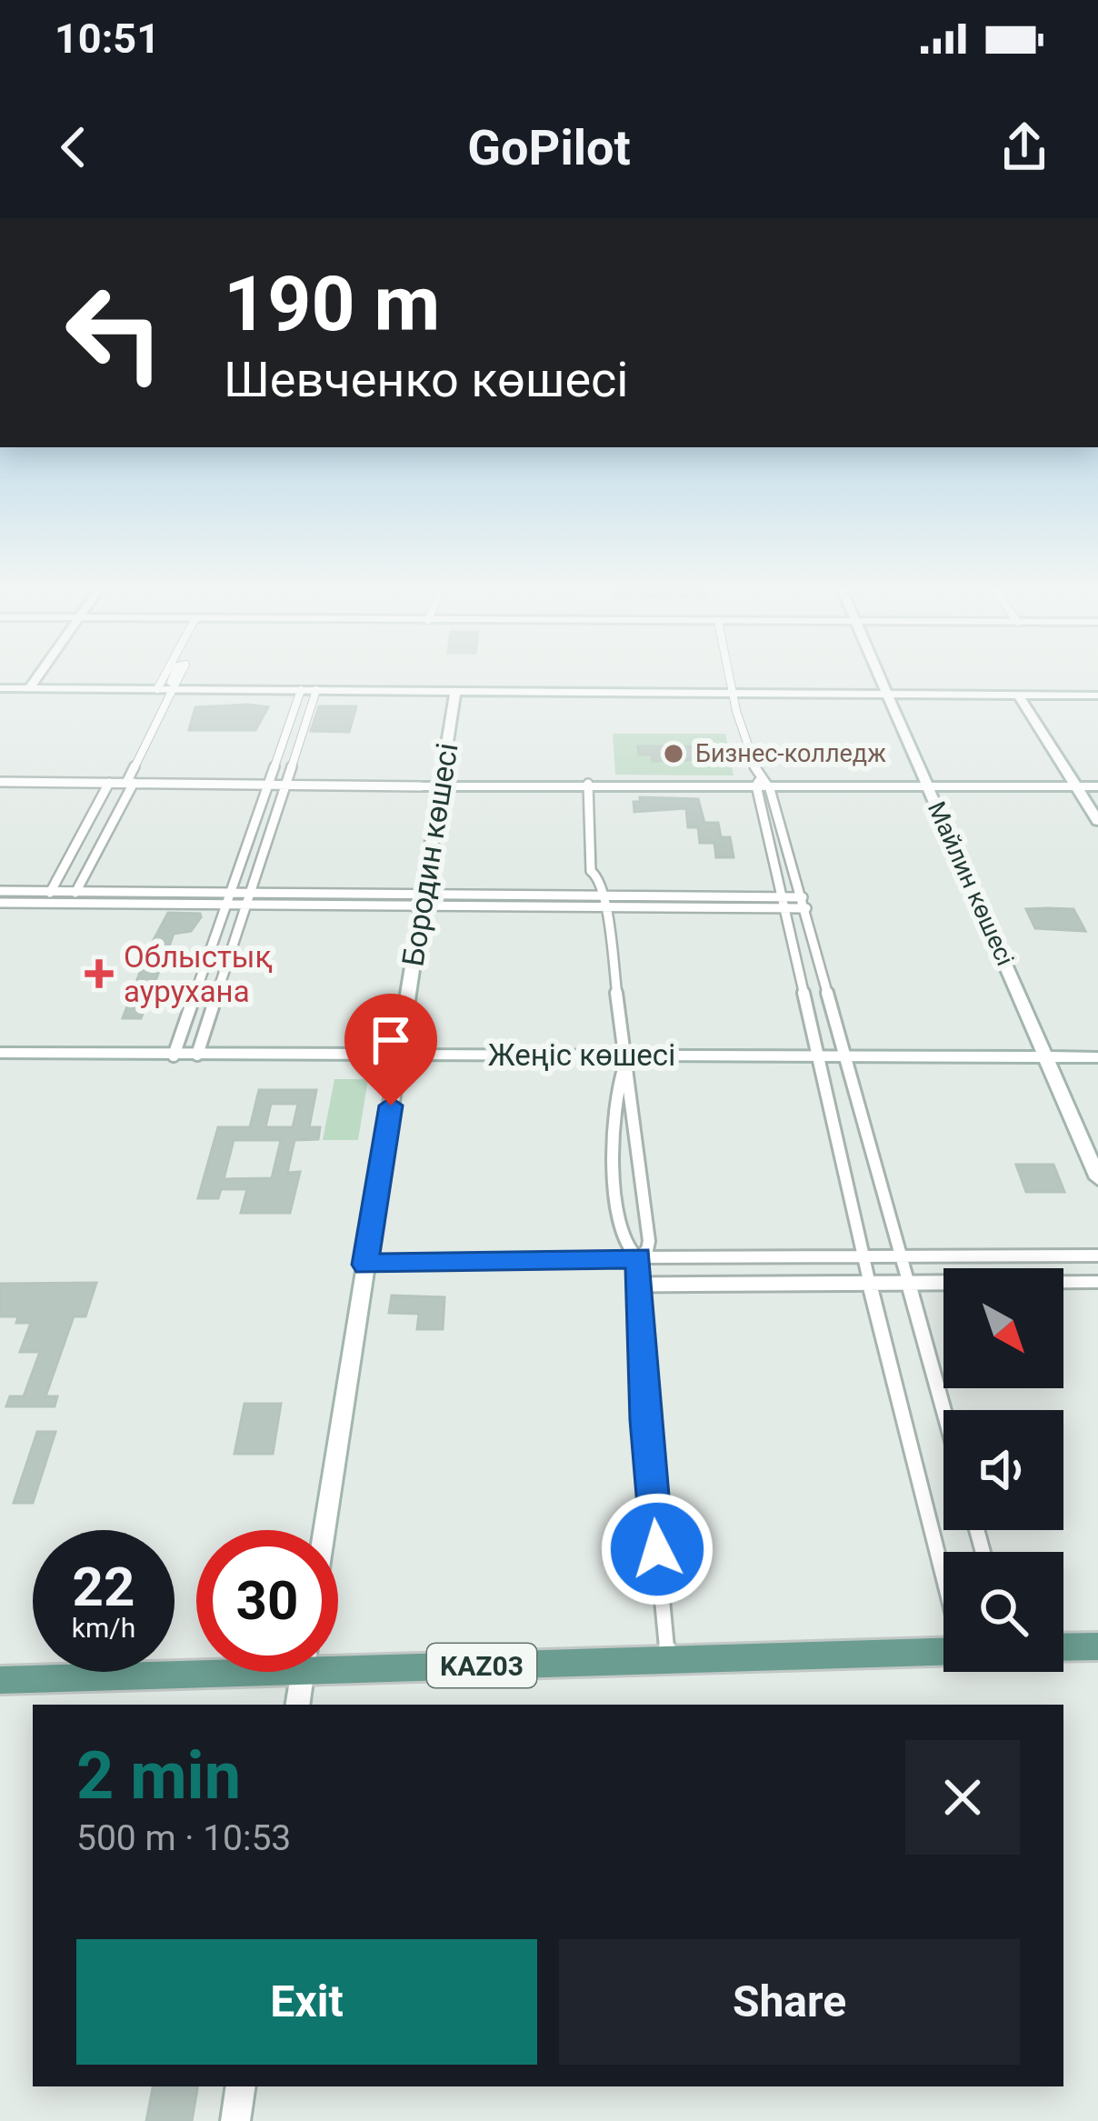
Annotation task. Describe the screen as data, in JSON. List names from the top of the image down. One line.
{"streets":{"main road":["Бородин көшесі","Майлин көшесі","Жеңіс көшесі","KАZ03"]},"crossings":[["Бородин көшесі","Жеңіс көшесі"],["Майлин көшесі","Жеңіс көшесі"]],"places":{"other":["Бизнес-колледж"],"health":["Облыстық аурухана"]},"north":"bottom right","page":{"status":"10:51","header":"GoPilot","turn":["190 m","Шевченко көшесі"],"speed":"22 km/h","limit":"30","heading":["2 min","500 m · 10:53"],"buttons":["Exit","Share"]}}
